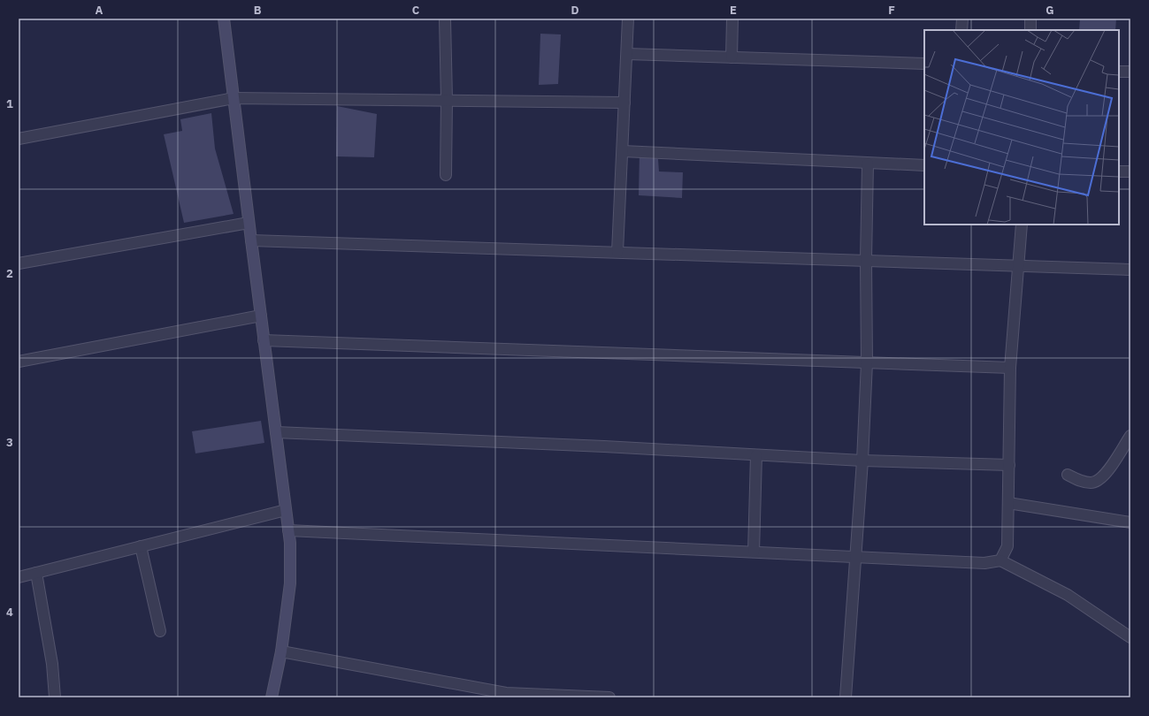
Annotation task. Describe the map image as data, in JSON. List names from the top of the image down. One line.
{"grid":{"columns":["A","B","C","D","E","F","G"],"rows":["1","2","3","4"]}}
